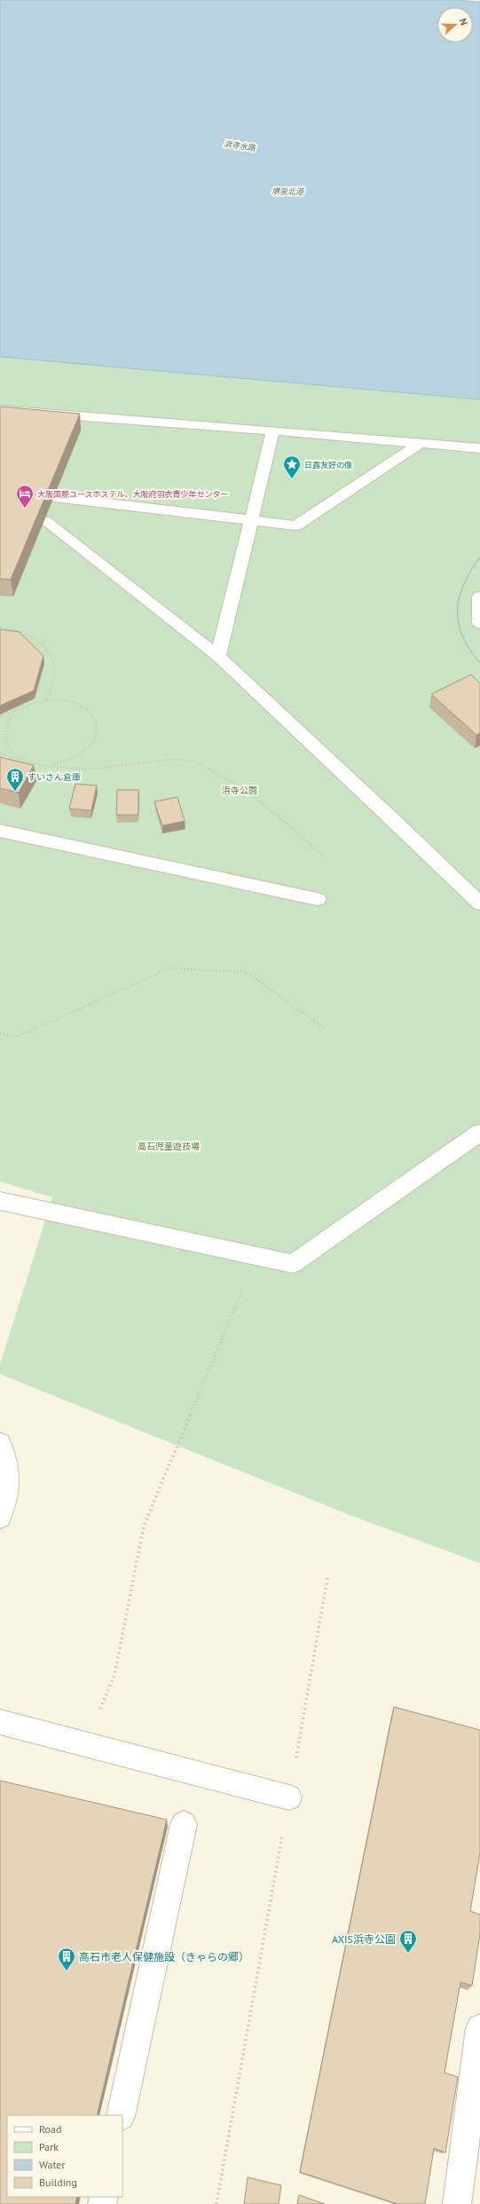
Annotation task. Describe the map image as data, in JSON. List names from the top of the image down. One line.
{"water":["浜寺水路","堺泉北港"],"parks":["浜寺公園","高石児童遊技場"],"places":{"place":["日露友好の像"],"hotel":["大阪国際ユースホステル、大阪府羽衣青少年センター"],"building":["すいさん倉庫","AXIS浜寺公園","高石市老人保健施設（きゃらの郷）"]},"legend":["Road","Park","Water","Building"],"north":"right"}
